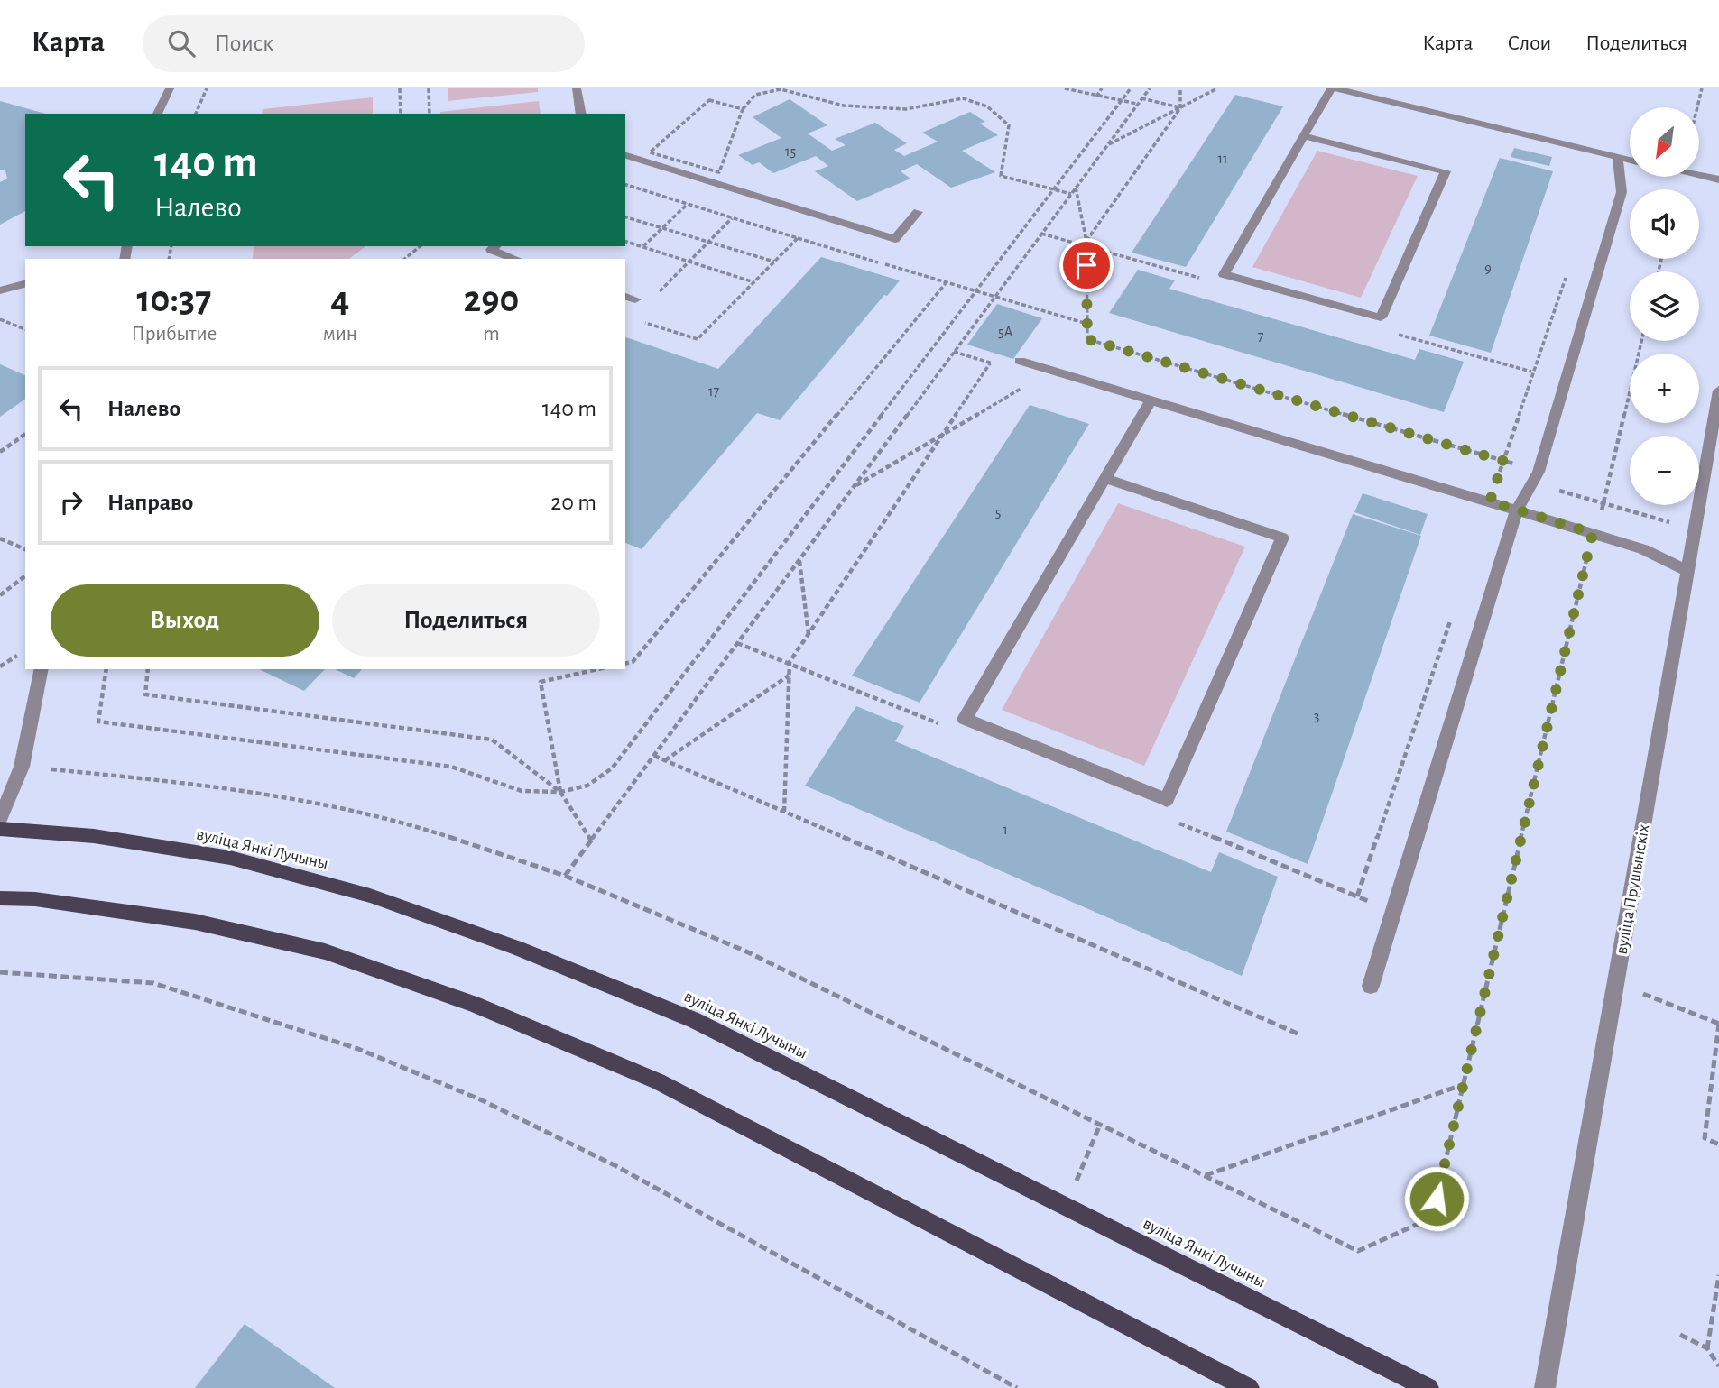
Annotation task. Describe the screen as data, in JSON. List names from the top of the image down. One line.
{"streets":{"main road":["вуліца Янкі Лучыны"],"street":["вуліца Прушынскіх"]},"house_numbers":["15","11","9","5А","7","17","5","3","1"],"north":"bottom left","page":{"header":"Карта","search":"Поиск","nav":["Карта","Слои","Поделиться"],"map_buttons":["+","−"],"turn":["140 m","Налево"],"eta":["10:37","Прибытие","4","мин","290","m"],"list":[{"name":"Налево","value":"140 m"},{"name":"Направо","value":"20 m"}],"buttons":["Выход","Поделиться"]}}
